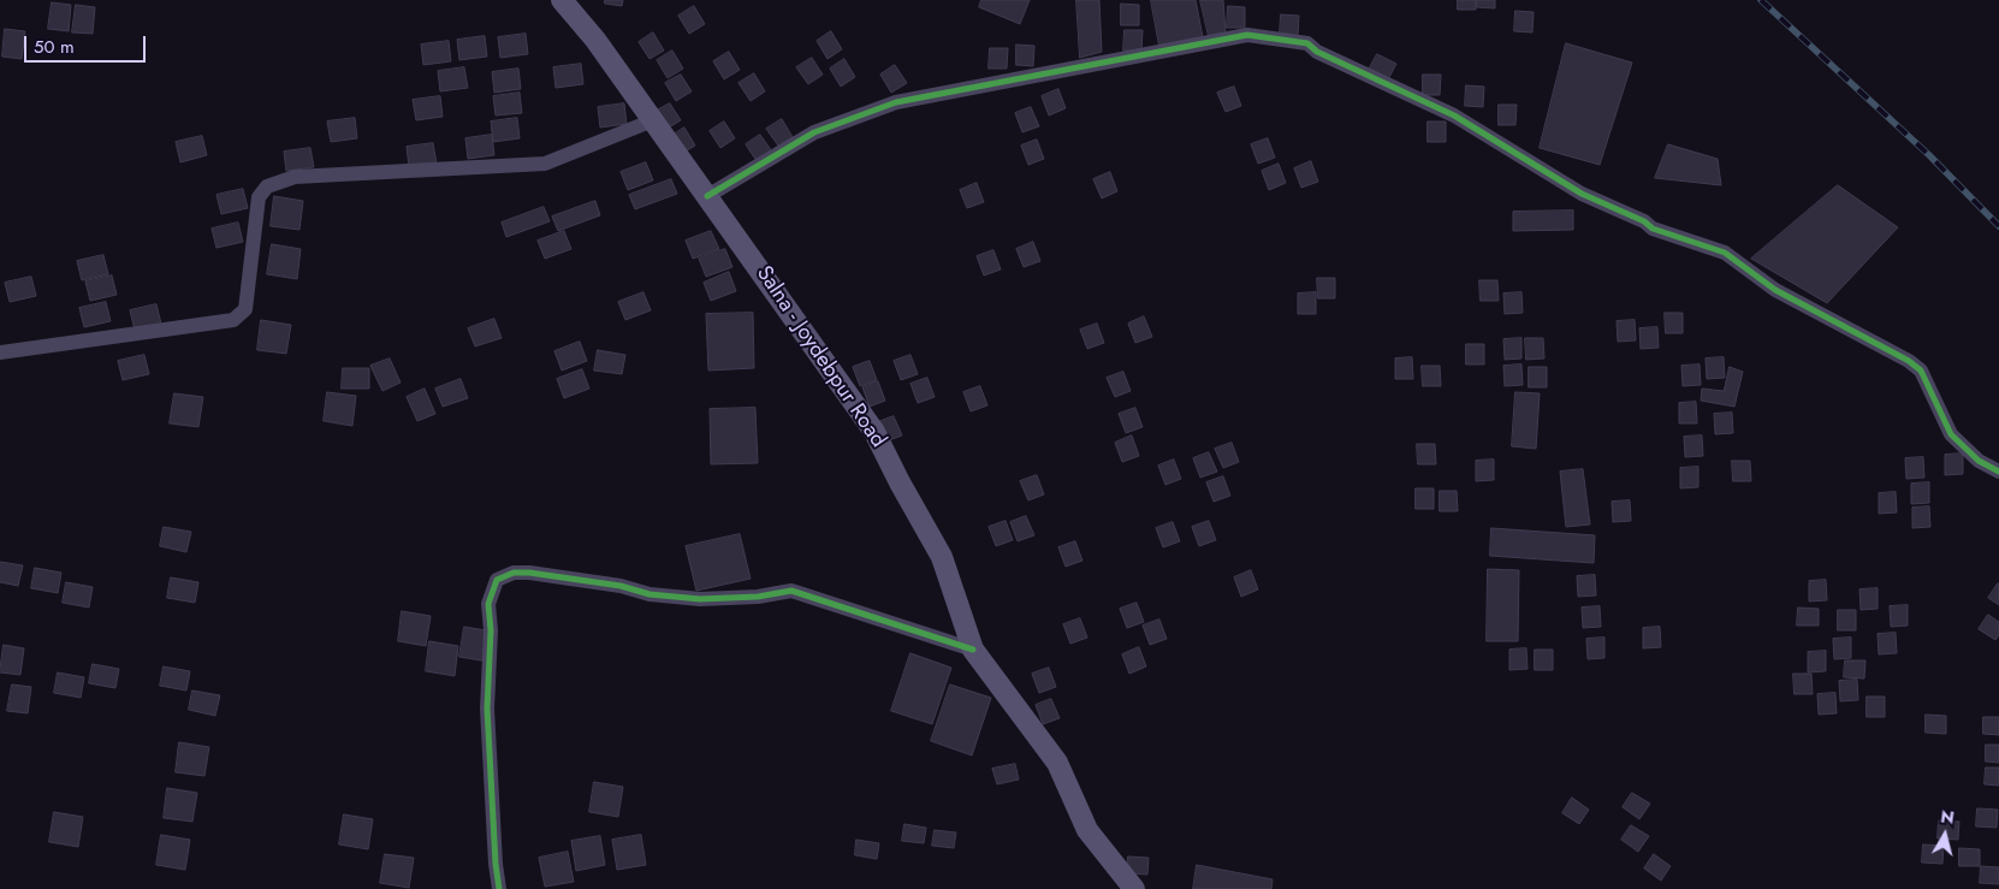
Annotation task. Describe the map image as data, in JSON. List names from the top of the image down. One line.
{"streets":{"main road":["Salna - Joydebpur Road"]},"scale_bar":"50 m","north":"top"}
